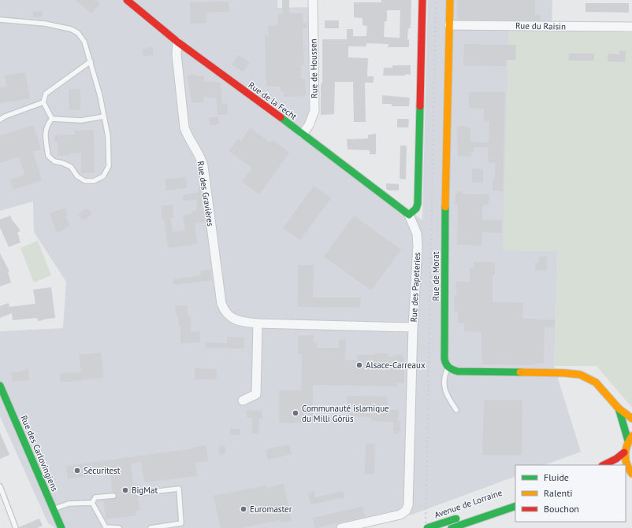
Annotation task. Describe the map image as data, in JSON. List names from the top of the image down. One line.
{"streets":{"street":["Rue du Raisin","Rue de Houssen","Rue de la Fecht","Rue des Gravières","Rue de Morat","Rue des Papeteries","Rue des Carlovingiens","Avenue de Lorraine"]},"crossings":[["Rue du Raisin","Rue de Morat"],["Rue de Houssen","Rue de la Fecht"],["Rue de la Fecht","Rue des Gravières"],["Rue de la Fecht","Rue des Papeteries"],["Rue des Gravières","Rue des Papeteries"]],"places":["Alsace-Carreaux","Communauté islamique du Milli Görüs","Sécuritest","BigMat","Euromaster"],"legend":["Fluide","Ralenti","Bouchon"]}
